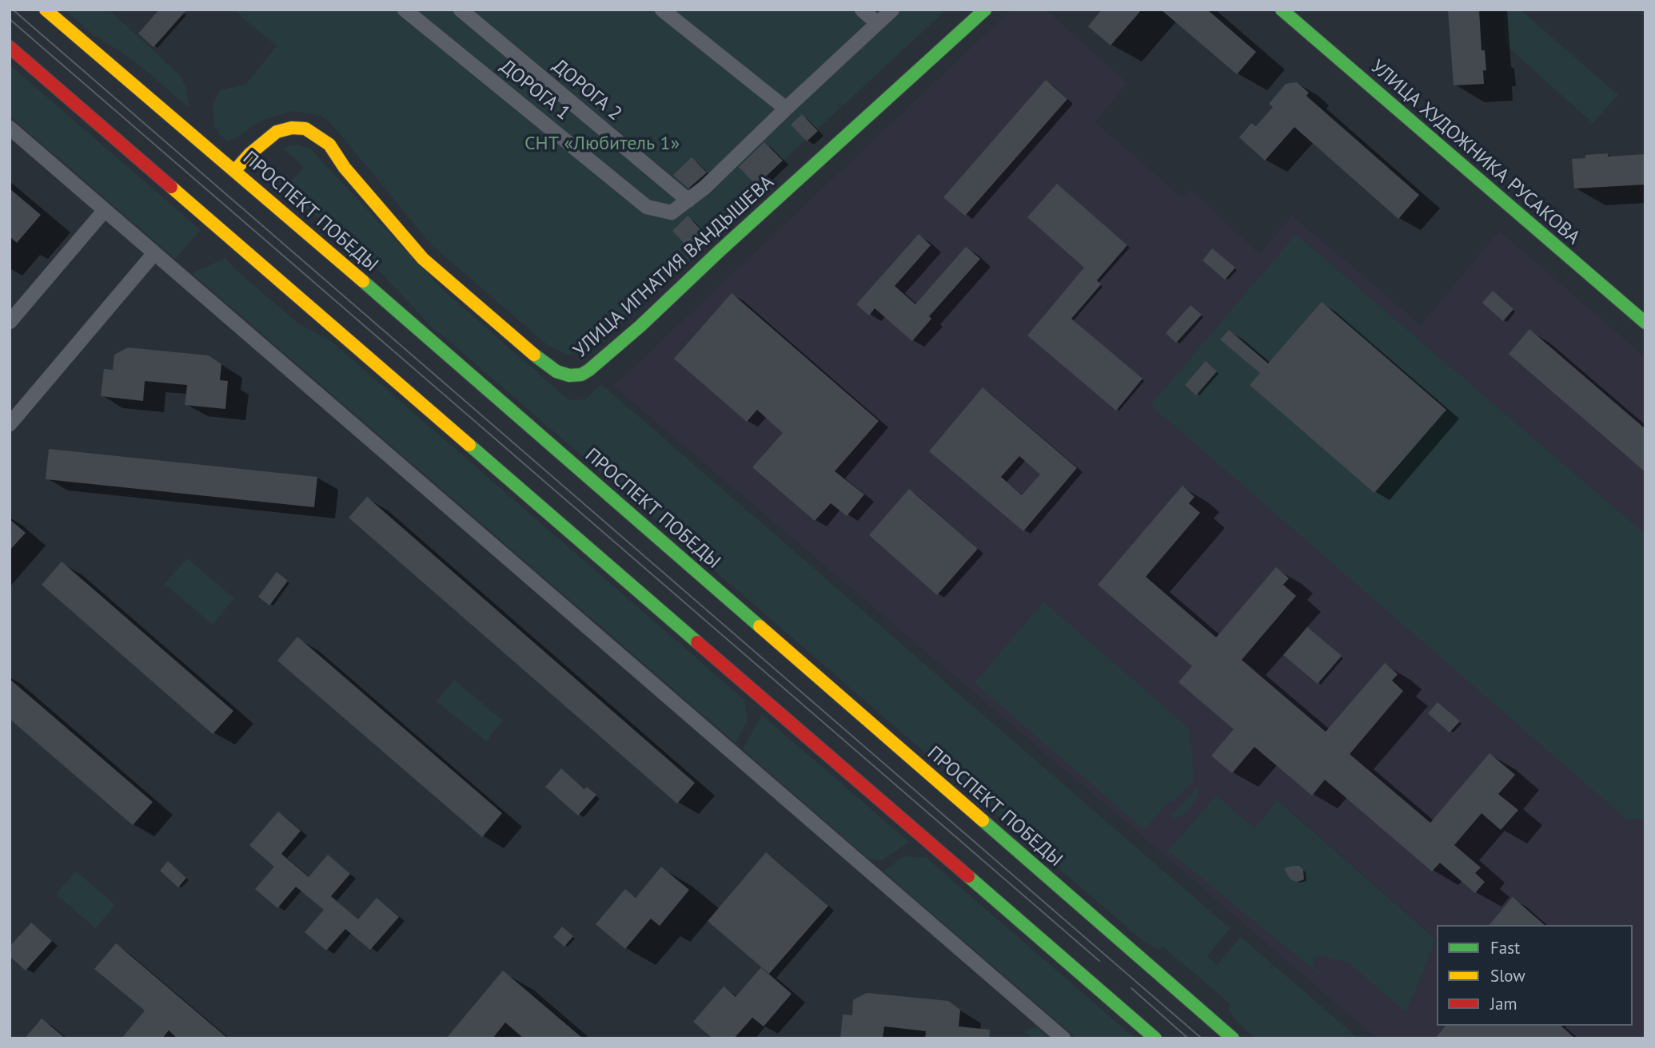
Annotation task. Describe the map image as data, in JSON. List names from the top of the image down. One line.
{"streets":{"main road":["УЛИЦА ХУДОЖНИКА РУСАКОВА","ПРОСПЕКТ ПОБЕДЫ","УЛИЦА ИГНАТИЯ ВАНДЫШЕВА"],"street":["ДОРОГА 1","ДОРОГА 2"]},"crossings":[["ДОРОГА 1","ДОРОГА 2"],["ПРОСПЕКТ ПОБЕДЫ","УЛИЦА ИГНАТИЯ ВАНДЫШЕВА"]],"parks":["СНТ «Любитель 1»"],"legend":["Fast","Slow","Jam"]}
